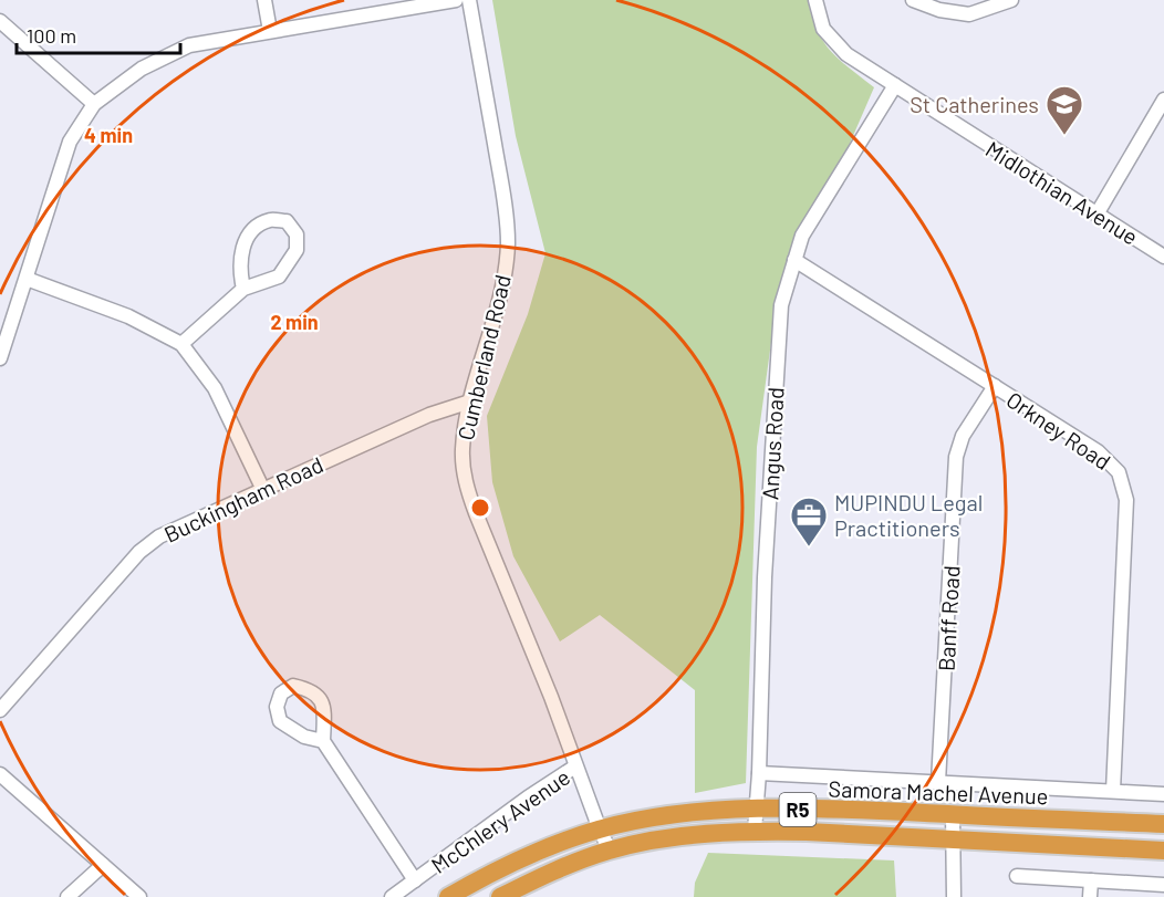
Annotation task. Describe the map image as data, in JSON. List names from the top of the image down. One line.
{"streets":{"highway":["Samora Machel Avenue","R5"],"street":["Midlothian Avenue","Cumberland Road","Orkney Road","Angus Road","Buckingham Road","Banff Road","McChlery Avenue"]},"crossings":[["Midlothian Avenue","Angus Road"],["Cumberland Road","Buckingham Road"],["Cumberland Road","Samora Machel Avenue"],["Cumberland Road","R5"],["Cumberland Road","McChlery Avenue"],["Orkney Road","Angus Road"],["Orkney Road","Banff Road"],["Orkney Road","Samora Machel Avenue"],["Angus Road","Samora Machel Avenue"],["Angus Road","R5"],["Banff Road","Samora Machel Avenue"]],"places":{"school or university":["St Catherines"],"office":["MUPINDU Legal Practitioners"]},"scale_bar":"100 m","rings":["4 min","2 min"]}
